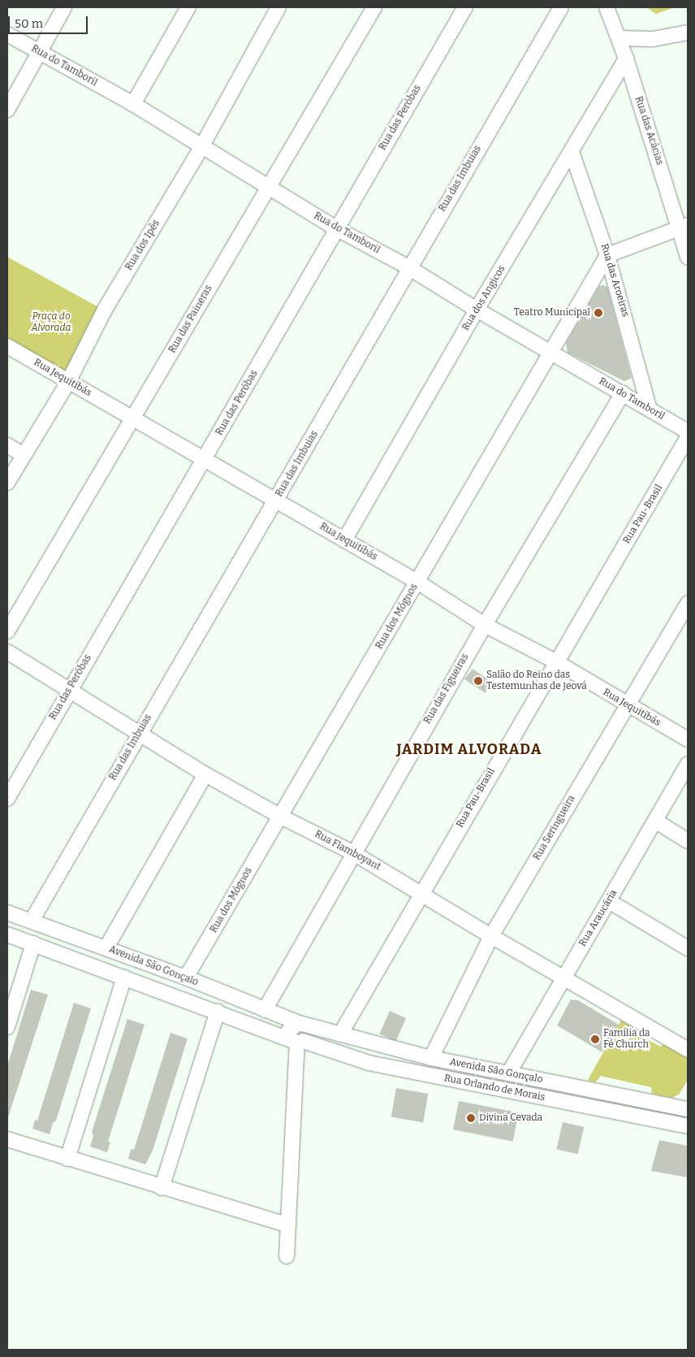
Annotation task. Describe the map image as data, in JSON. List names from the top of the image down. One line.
{"streets":{"street":["Rua do Tamboril","Rua das Peróbas","Rua das Acácias","Rua das Imbuias","Rua dos Ipês","Rua das Aroeiras","Rua dos Angicos","Rua das Paineras","Rua Jequitibás","Rua Pau-Brasil","Rua dos Mógnos","Rua das Figueiras","Rua Seringueira","Rua Flamboyant","Rua Araucária","Avenida São Gonçalo","Rua Orlando de Morais"]},"crossings":[["Rua do Tamboril","Rua das Peróbas"],["Rua do Tamboril","Rua das Imbuias"],["Rua do Tamboril","Rua dos Ipês"],["Rua do Tamboril","Rua das Aroeiras"],["Rua do Tamboril","Rua dos Angicos"],["Rua do Tamboril","Rua das Paineras"],["Rua do Tamboril","Rua dos Mógnos"],["Rua do Tamboril","Rua das Figueiras"],["Rua das Peróbas","Rua Jequitibás"],["Rua das Peróbas","Rua Flamboyant"],["Rua das Acácias","Rua dos Angicos"],["Rua das Imbuias","Rua Jequitibás"],["Rua das Imbuias","Rua Flamboyant"],["Rua das Imbuias","Avenida São Gonçalo"],["Rua dos Ipês","Rua Jequitibás"],["Rua das Aroeiras","Rua dos Angicos"],["Rua das Aroeiras","Rua dos Mógnos"],["Rua dos Angicos","Rua Jequitibás"],["Rua das Paineras","Rua Jequitibás"],["Rua Jequitibás","Rua Pau-Brasil"],["Rua Jequitibás","Rua dos Mógnos"],["Rua Jequitibás","Rua das Figueiras"],["Rua Jequitibás","Rua Seringueira"],["Rua Pau-Brasil","Rua Flamboyant"],["Rua Pau-Brasil","Avenida São Gonçalo"],["Rua dos Mógnos","Rua Flamboyant"],["Rua dos Mógnos","Avenida São Gonçalo"],["Rua das Figueiras","Rua Flamboyant"],["Rua das Figueiras","Avenida São Gonçalo"],["Rua Seringueira","Rua Flamboyant"],["Rua Seringueira","Avenida São Gonçalo"],["Rua Flamboyant","Rua Araucária"],["Rua Araucária","Avenida São Gonçalo"],["Avenida São Gonçalo","Rua Orlando de Morais"]],"districts":["JARDIM ALVORADA"],"parks":["Praça do Alvorada"],"places":["Teatro Municipal","Salão do Reino das Testemunhas de Jeová","Família da Fé Church","Divina Cevada"],"scale_bar":"50 m"}
